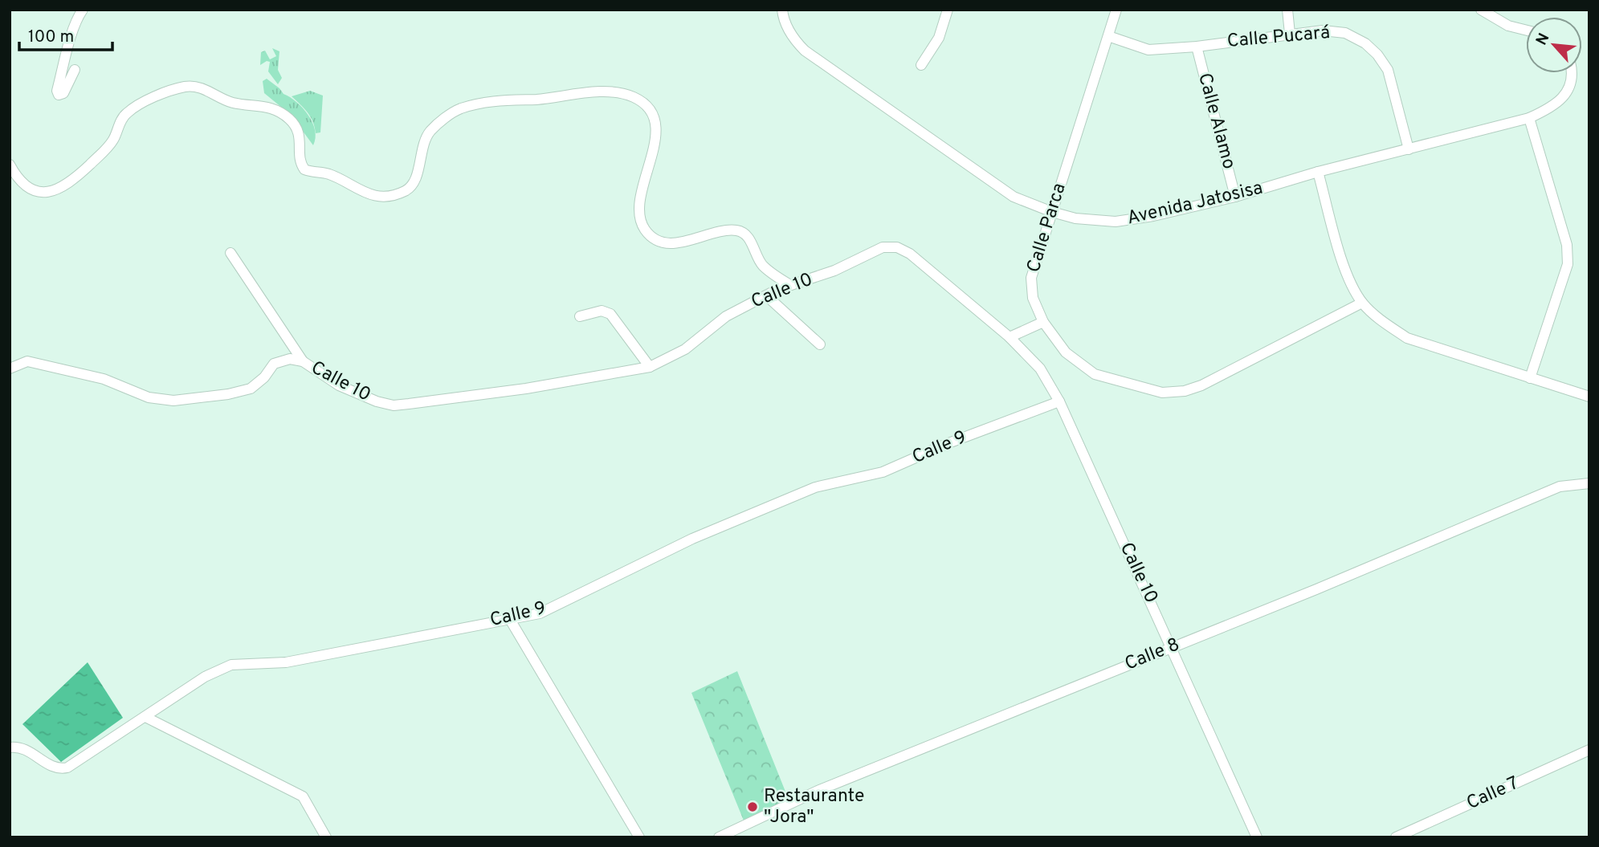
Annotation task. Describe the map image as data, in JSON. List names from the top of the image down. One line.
{"streets":{"street":["Calle Pucará","Calle Alamo","Avenida Jatosisa","Calle Parca","Calle 10","Calle 9","Calle 8","Calle 7"]},"crossings":[["Calle Pucará","Calle Alamo"],["Calle Pucará","Avenida Jatosisa"],["Calle Pucará","Calle Parca"],["Calle Alamo","Avenida Jatosisa"],["Avenida Jatosisa","Calle Parca"],["Calle 10","Calle 9"],["Calle 10","Calle 8"]],"places":["Restaurante \"Jora\""],"scale_bar":"100 m","north":"top left"}
